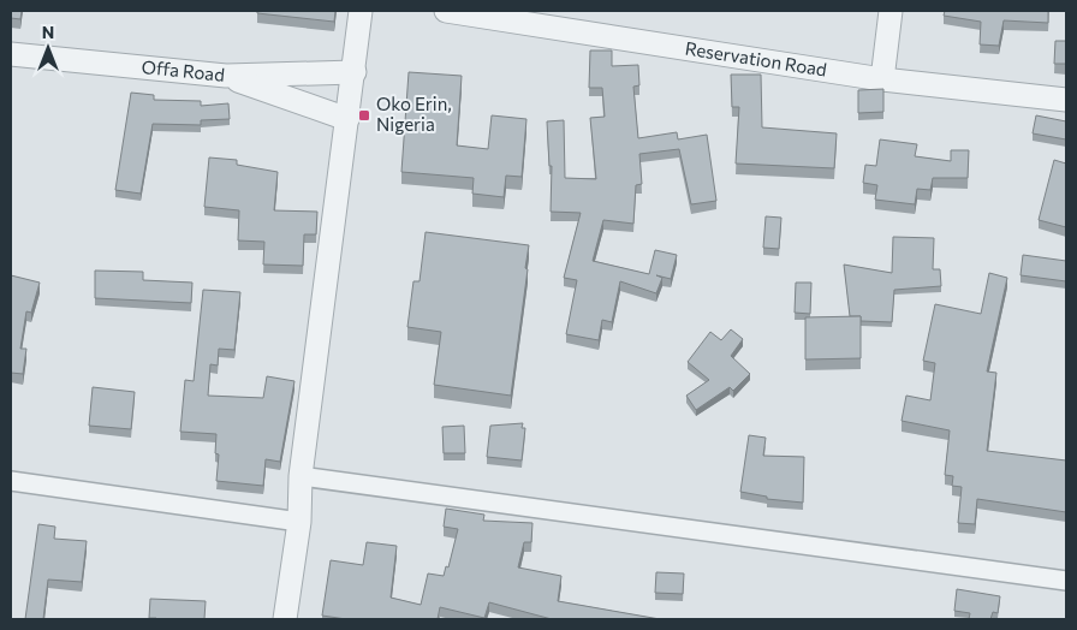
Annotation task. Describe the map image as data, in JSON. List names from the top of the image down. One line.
{"streets":{"street":["Reservation Road","Offa Road"]},"places":{"transit":["Oko Erin, Nigeria"]},"north":"top"}
